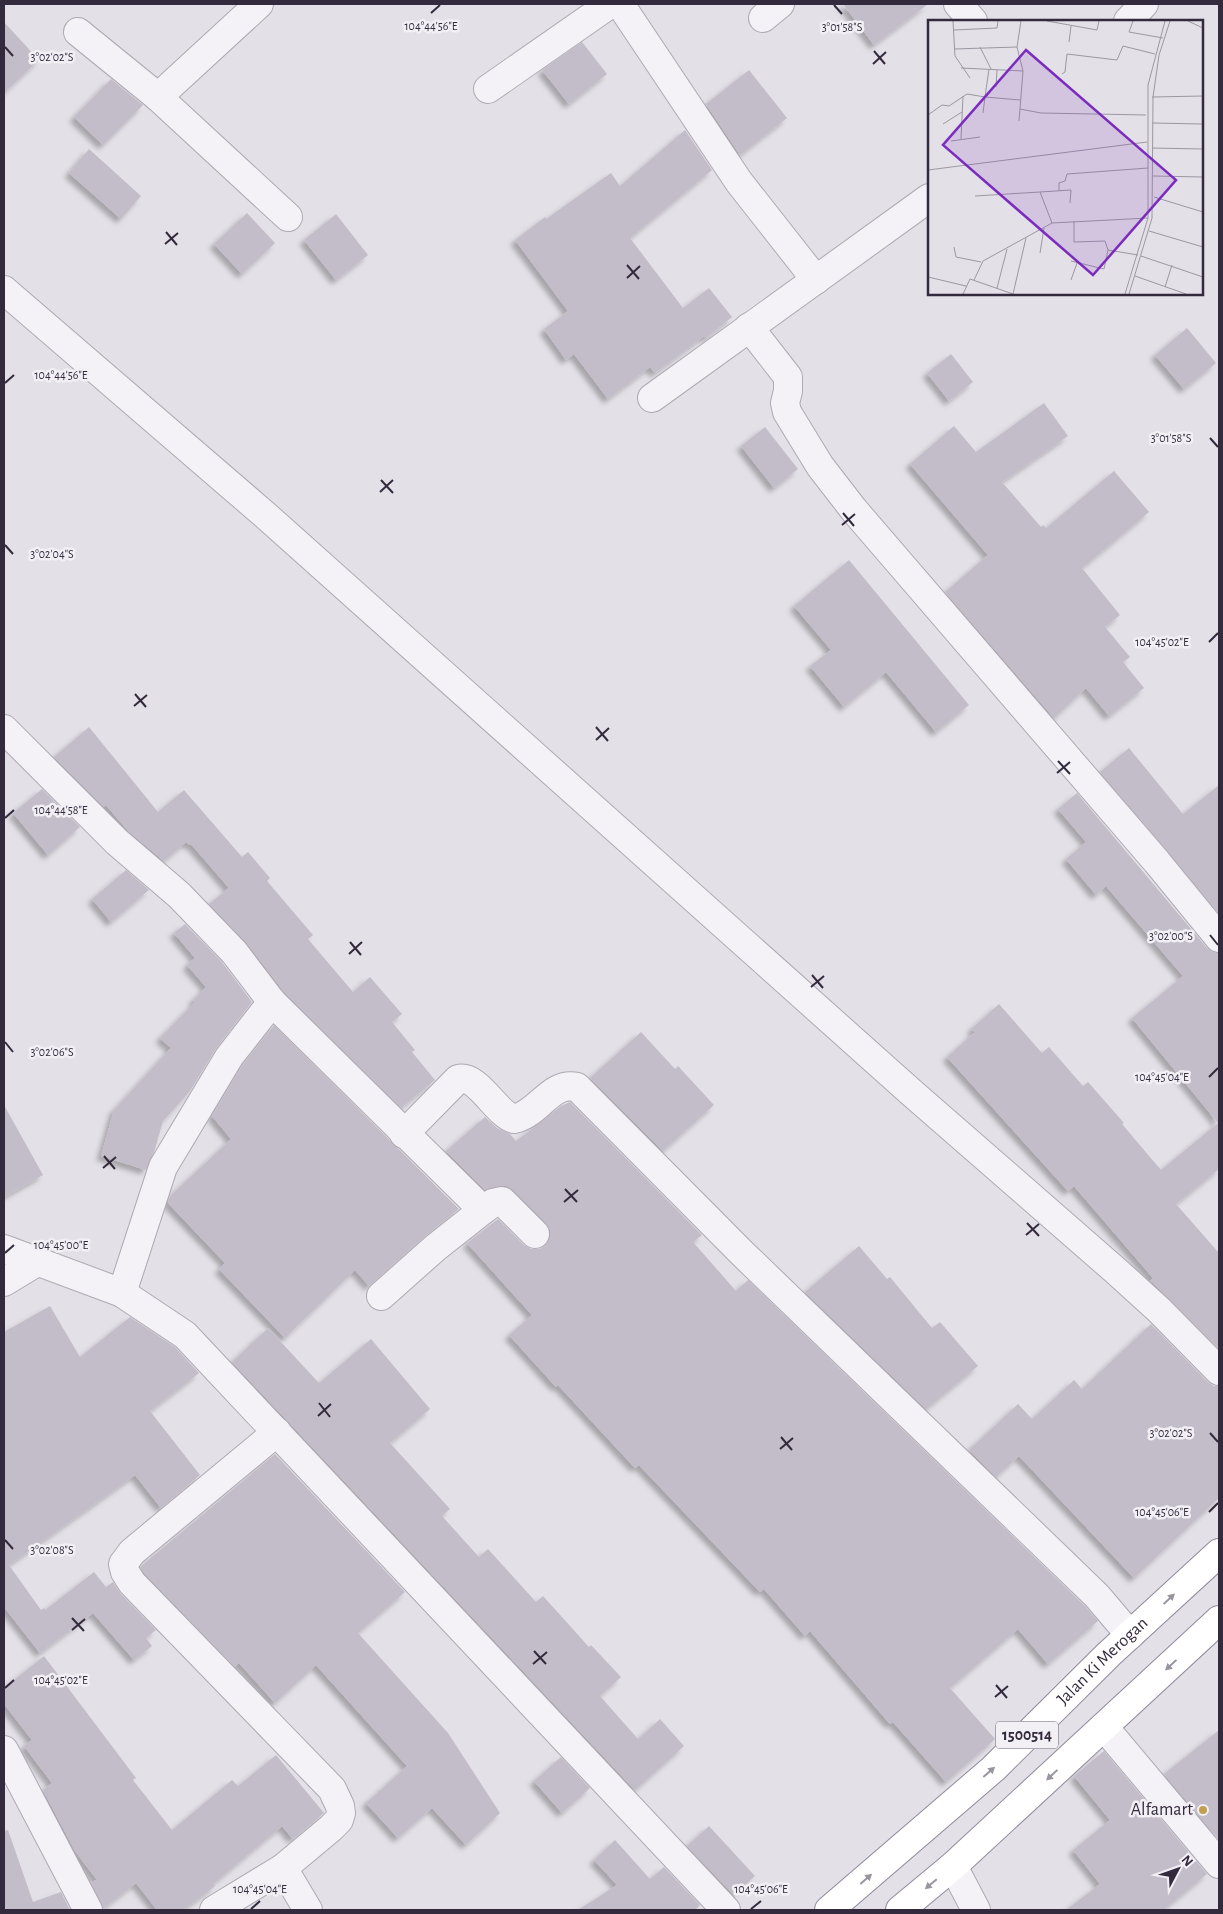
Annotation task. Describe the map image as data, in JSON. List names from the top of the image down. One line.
{"streets":{"highway":["Jalan Ki Merogan","1500514"]},"places":["Alfamart"],"north":"top right","coordinates":["104°44'56\"E","3°01'58\"S","3°02'02\"S","3°02'04\"S","104°45'02\"E","104°44'58\"E","3°02'00\"S","3°02'06\"S","104°45'04\"E","104°45'00\"E","104°45'06\"E","3°02'08\"S"]}
